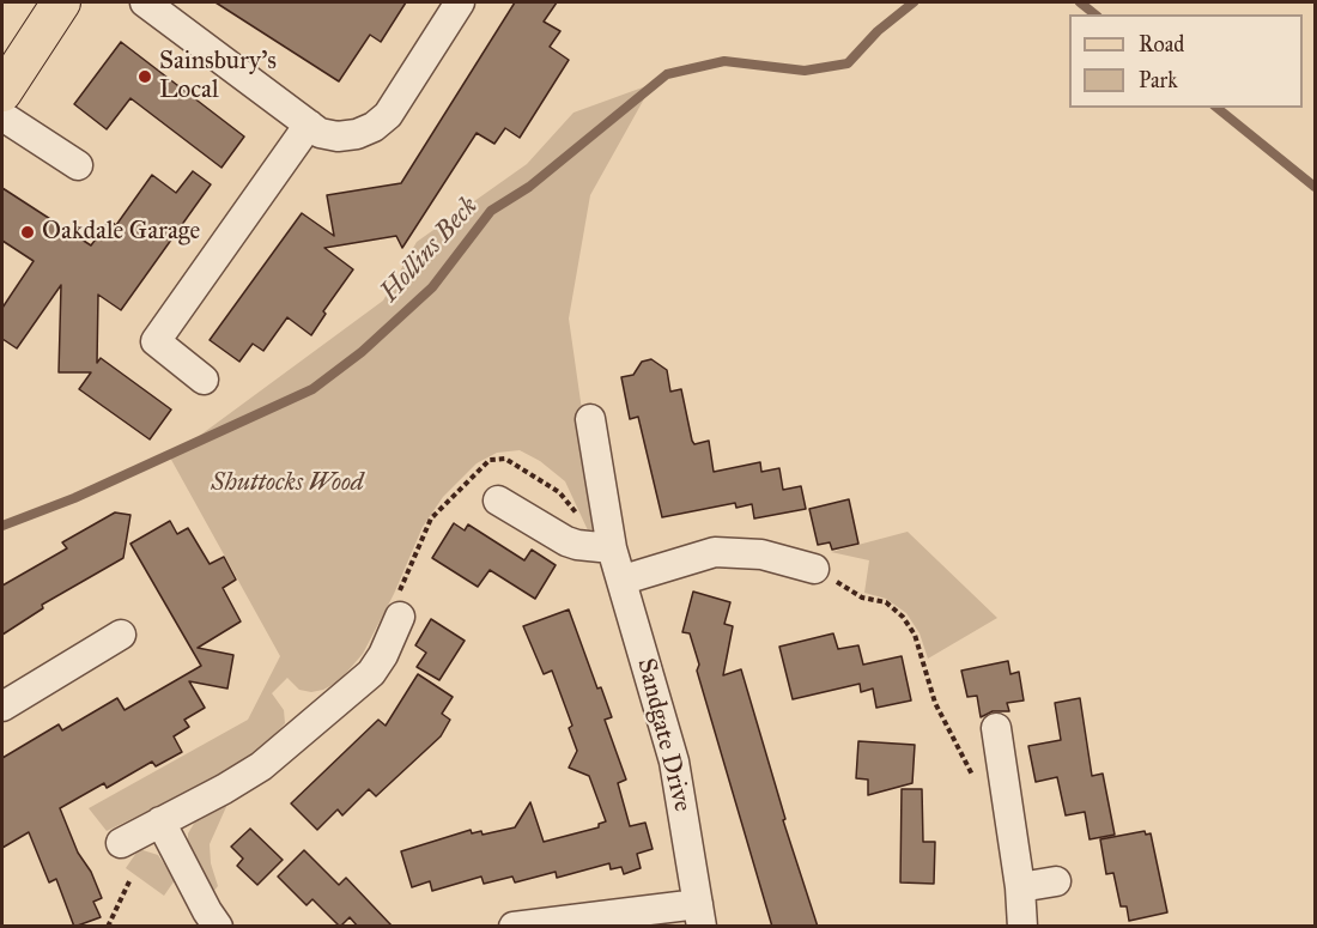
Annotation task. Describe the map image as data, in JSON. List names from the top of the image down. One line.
{"streets":{"street":["Sandgate Drive"]},"water":["Hollins Beck"],"parks":["Shuttocks Wood"],"places":["Sainsbury's Local","Oakdale Garage"],"legend":["Road","Park"]}
